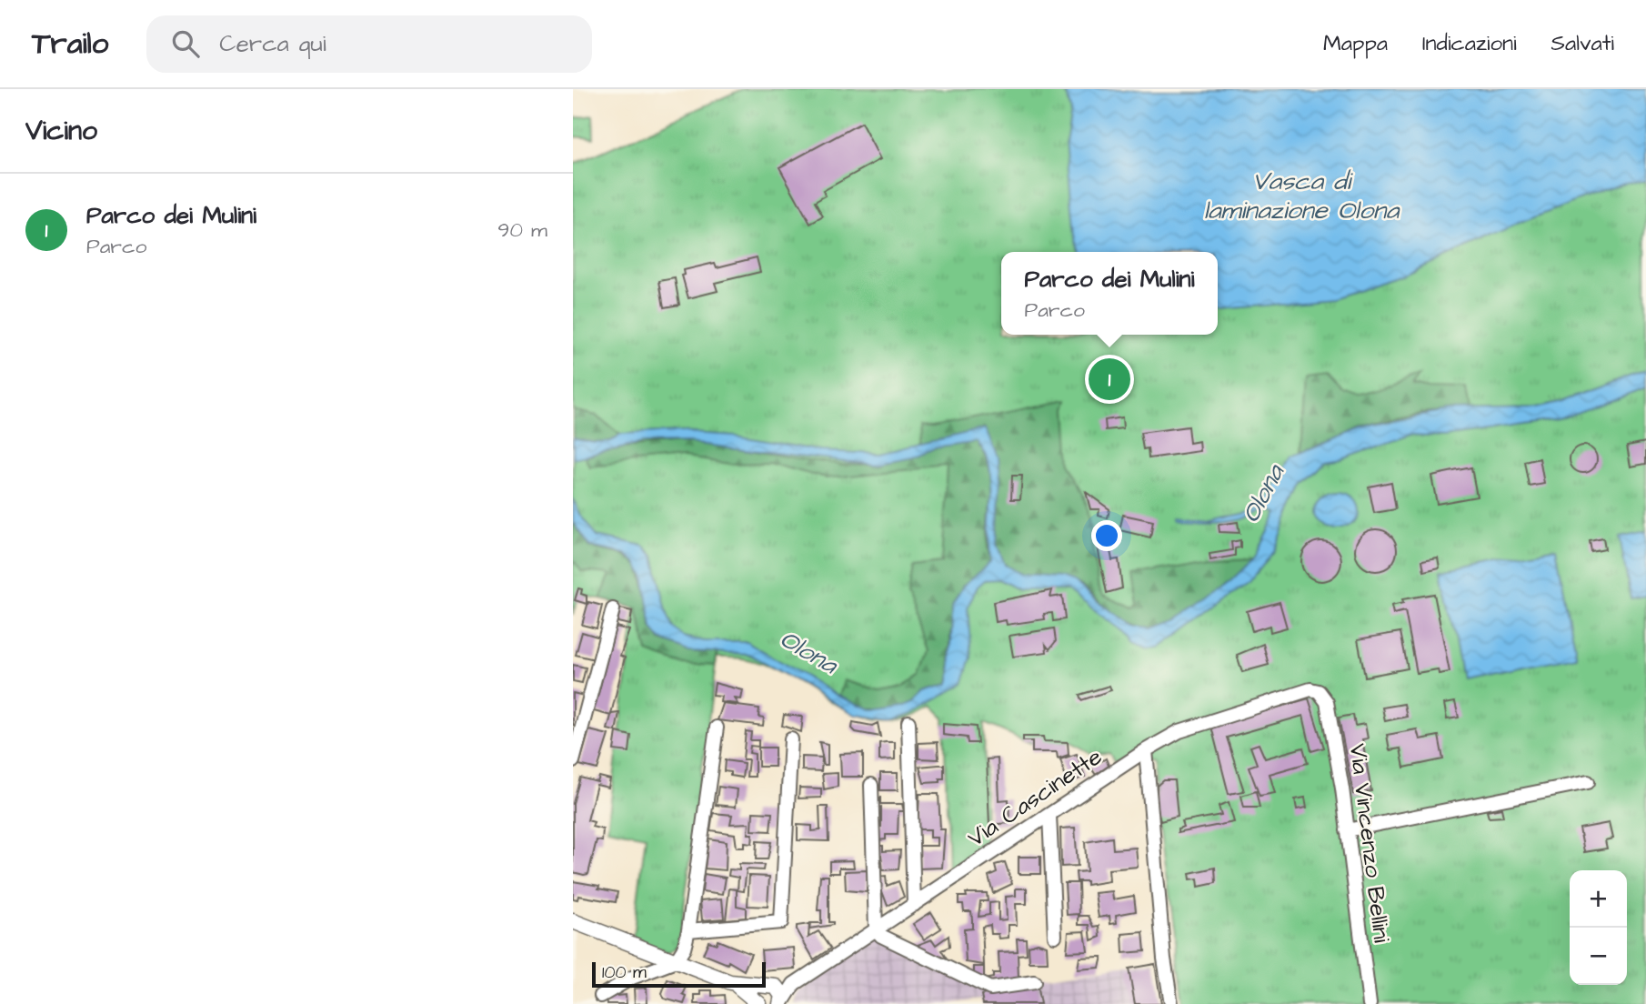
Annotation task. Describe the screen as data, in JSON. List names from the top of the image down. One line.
{"streets":{"street":["Via Cascinette","Via Vincenzo Bellini"]},"crossings":[["Via Cascinette","Via Vincenzo Bellini"]],"water":["Vasca di laminazione Olona","Olona"],"scale_bar":"100 m","page":{"header":"Trailo","search":"Cerca qui","nav":["Mappa","Indicazioni","Salvati"],"heading":"Vicino","list":[{"mark":"1","name":"Parco dei Mulini","note":"Parco","value":"90 m"}],"popup":["Parco dei Mulini","Parco"],"pins":"1","map_buttons":["+","−"],"scale":"100 m"}}
